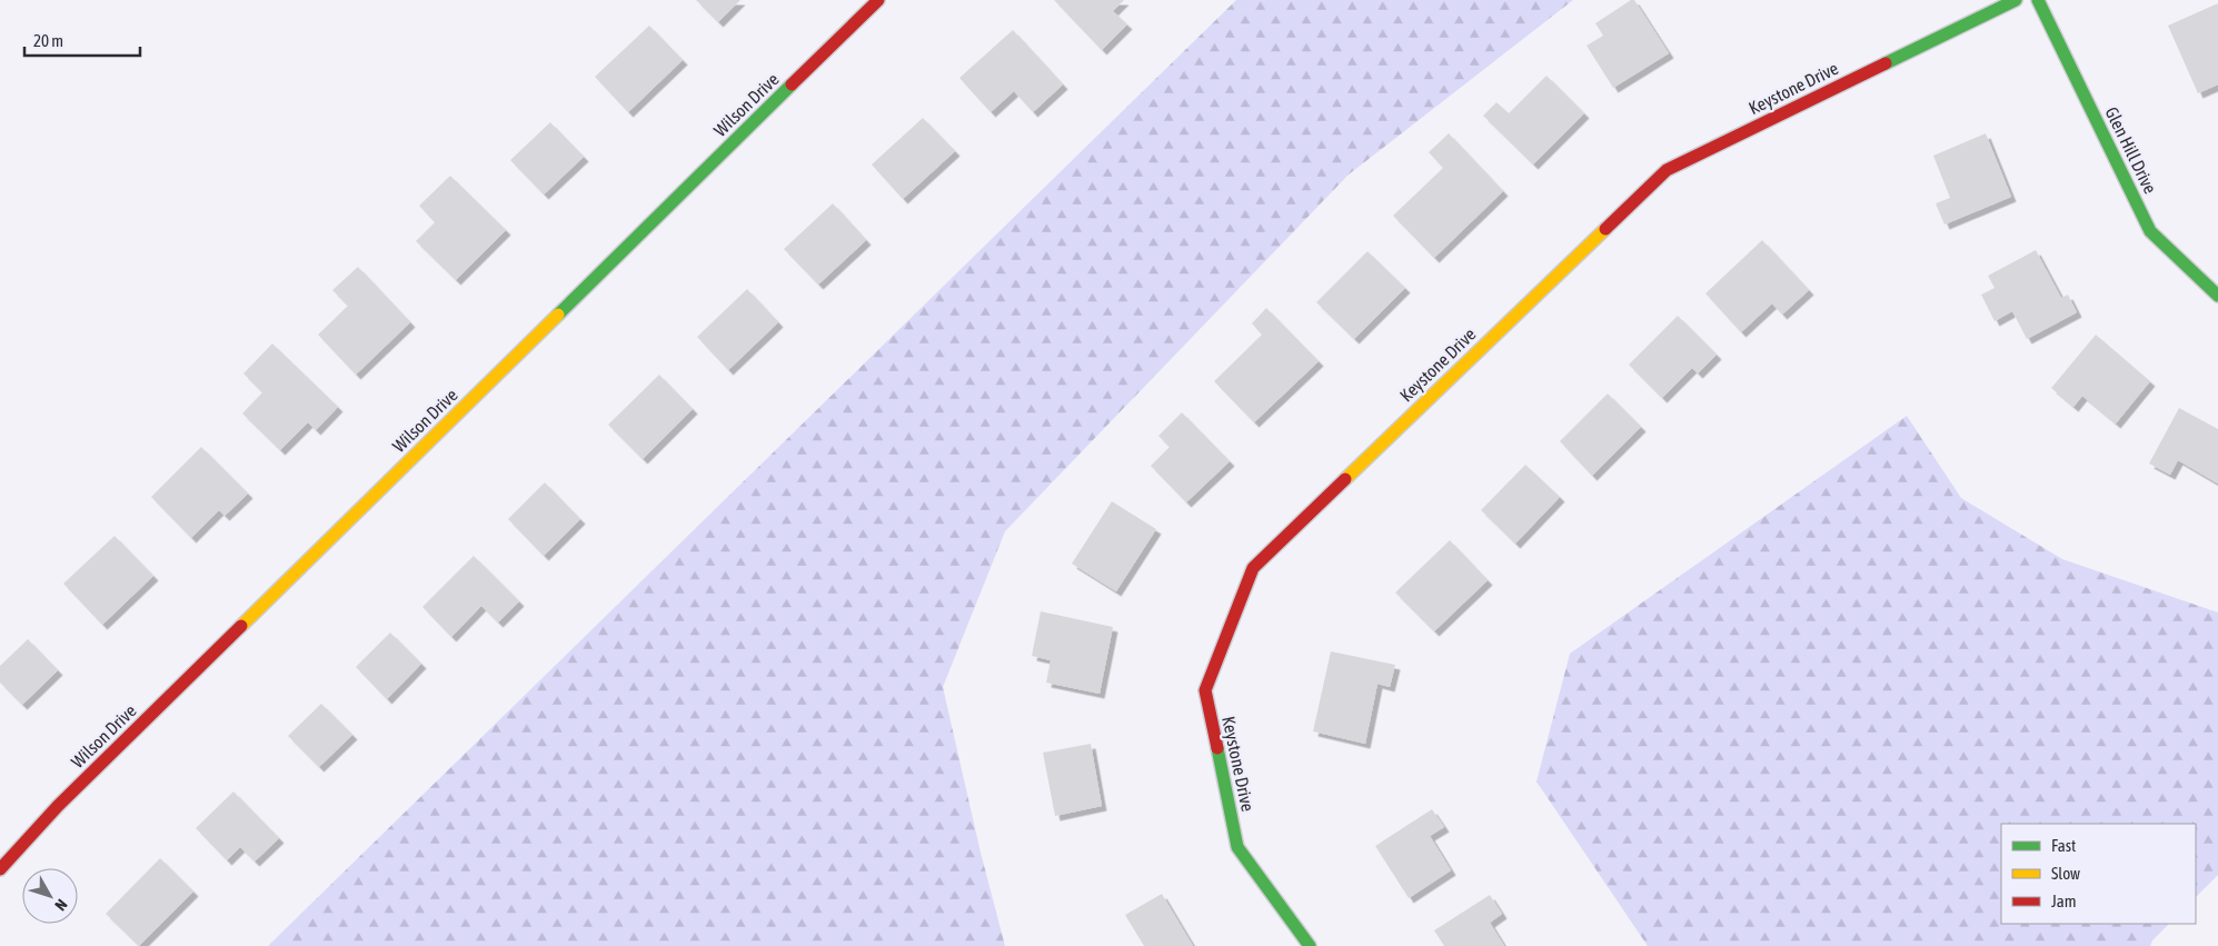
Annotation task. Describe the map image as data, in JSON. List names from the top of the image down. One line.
{"streets":{"street":["Keystone Drive","Wilson Drive","Glen Hill Drive"]},"legend":["Fast","Slow","Jam"],"scale_bar":"20 m","north":"bottom right"}
